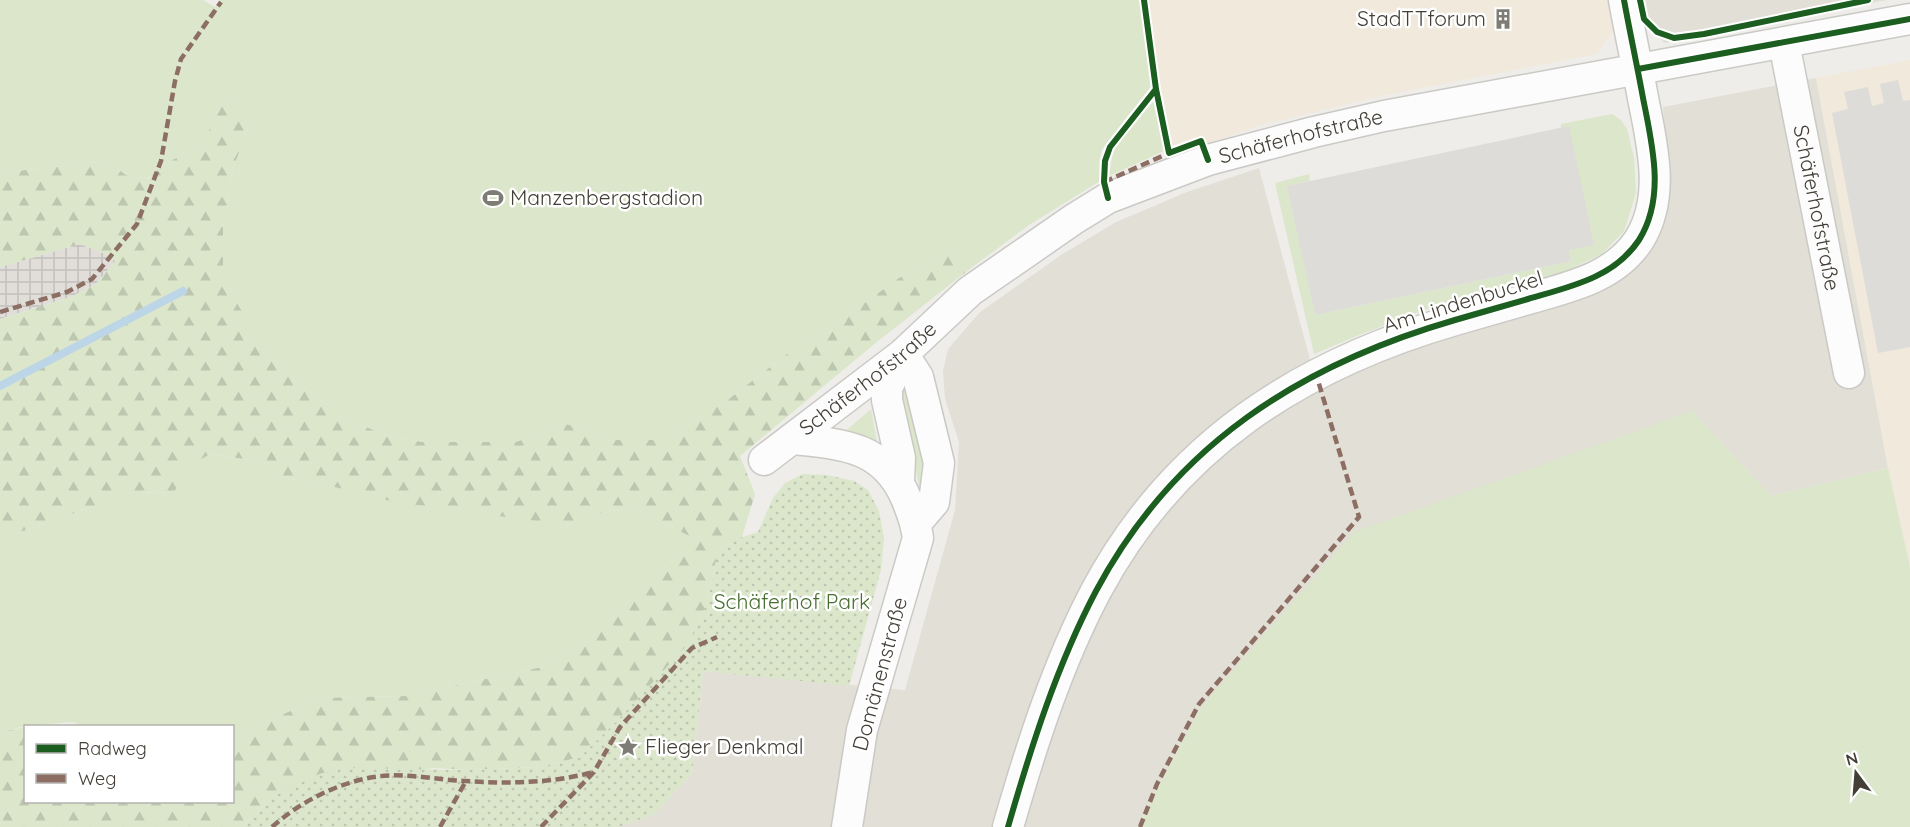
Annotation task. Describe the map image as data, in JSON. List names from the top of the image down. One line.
{"streets":{"street":["Schäferhofstraße","Am Lindenbuckel","Domänenstraße"]},"crossings":[["Schäferhofstraße","Am Lindenbuckel"],["Schäferhofstraße","Domänenstraße"]],"parks":["Schäferhof Park"],"places":{"building":["StadTTforum"],"sports":["Manzenbergstadion"],"place":["Flieger Denkmal"]},"legend":["Radweg","Weg"],"north":"top"}
